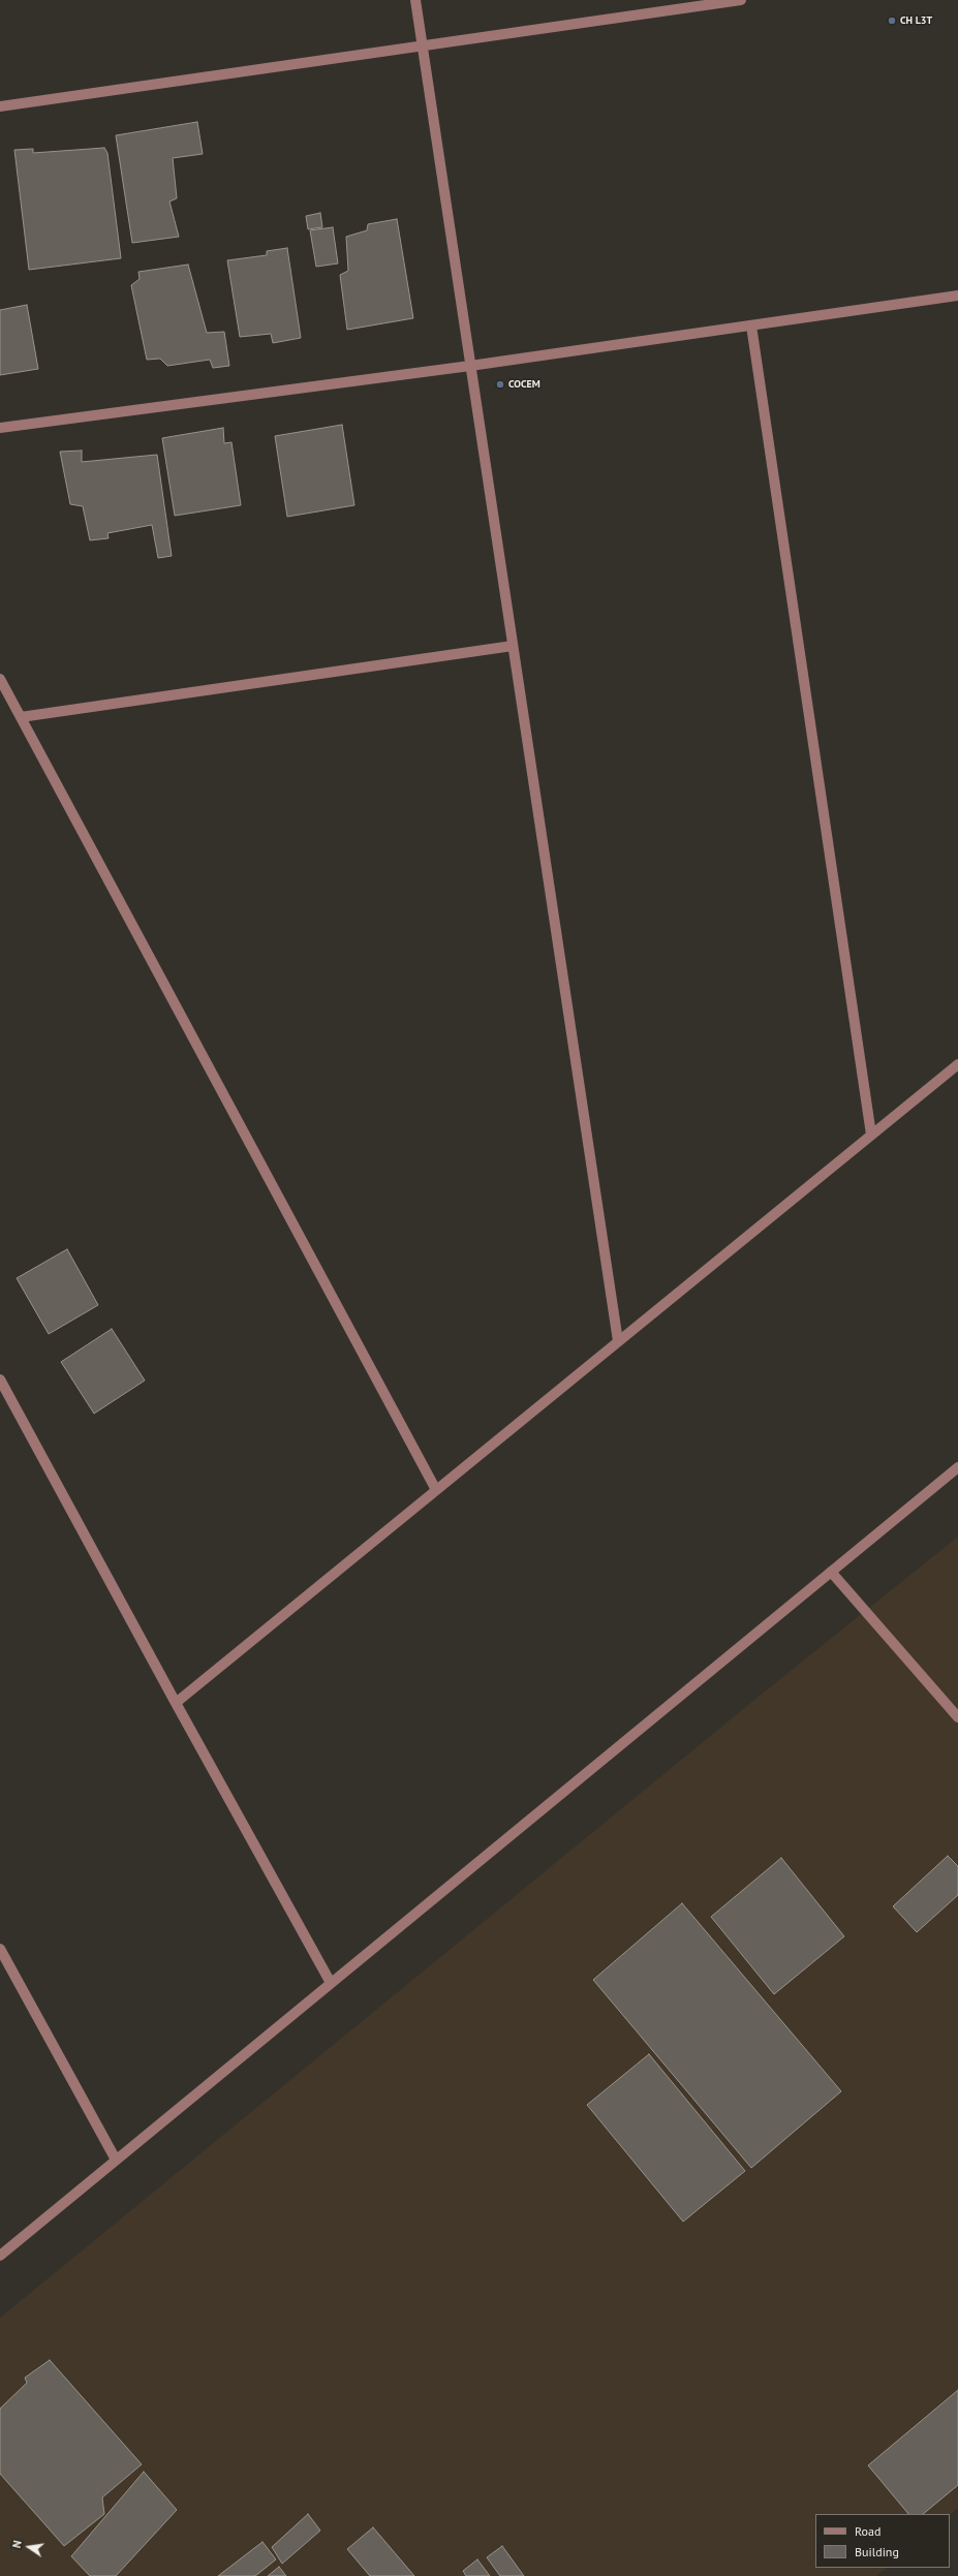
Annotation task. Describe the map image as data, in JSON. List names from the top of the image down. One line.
{"places":["CH L3T","COCEM"],"legend":["Road","Building"],"north":"left"}
